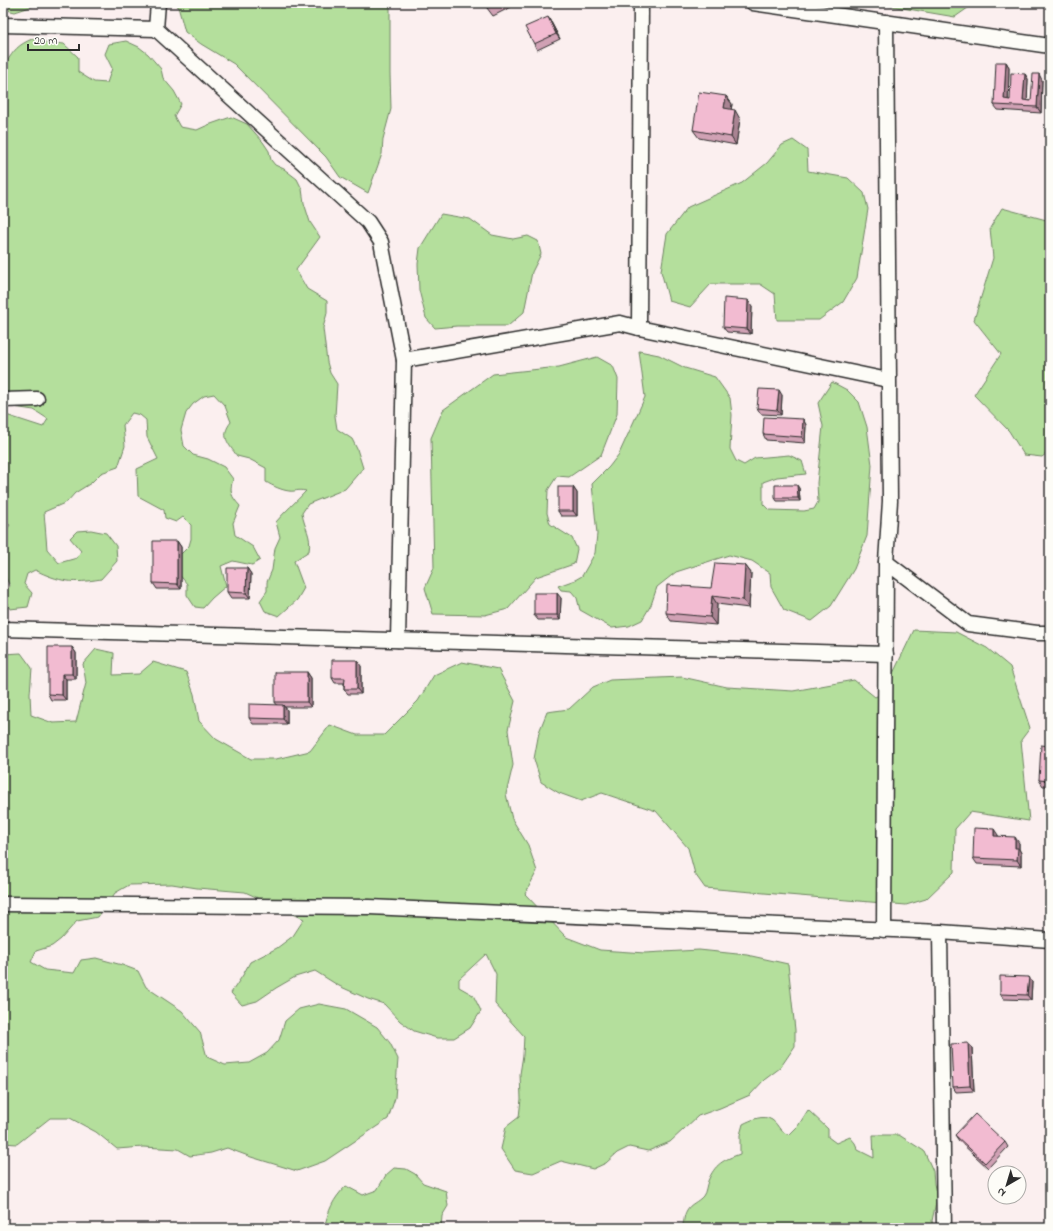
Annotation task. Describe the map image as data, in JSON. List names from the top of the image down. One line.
{"scale_bar":"20 m","north":"bottom left"}
